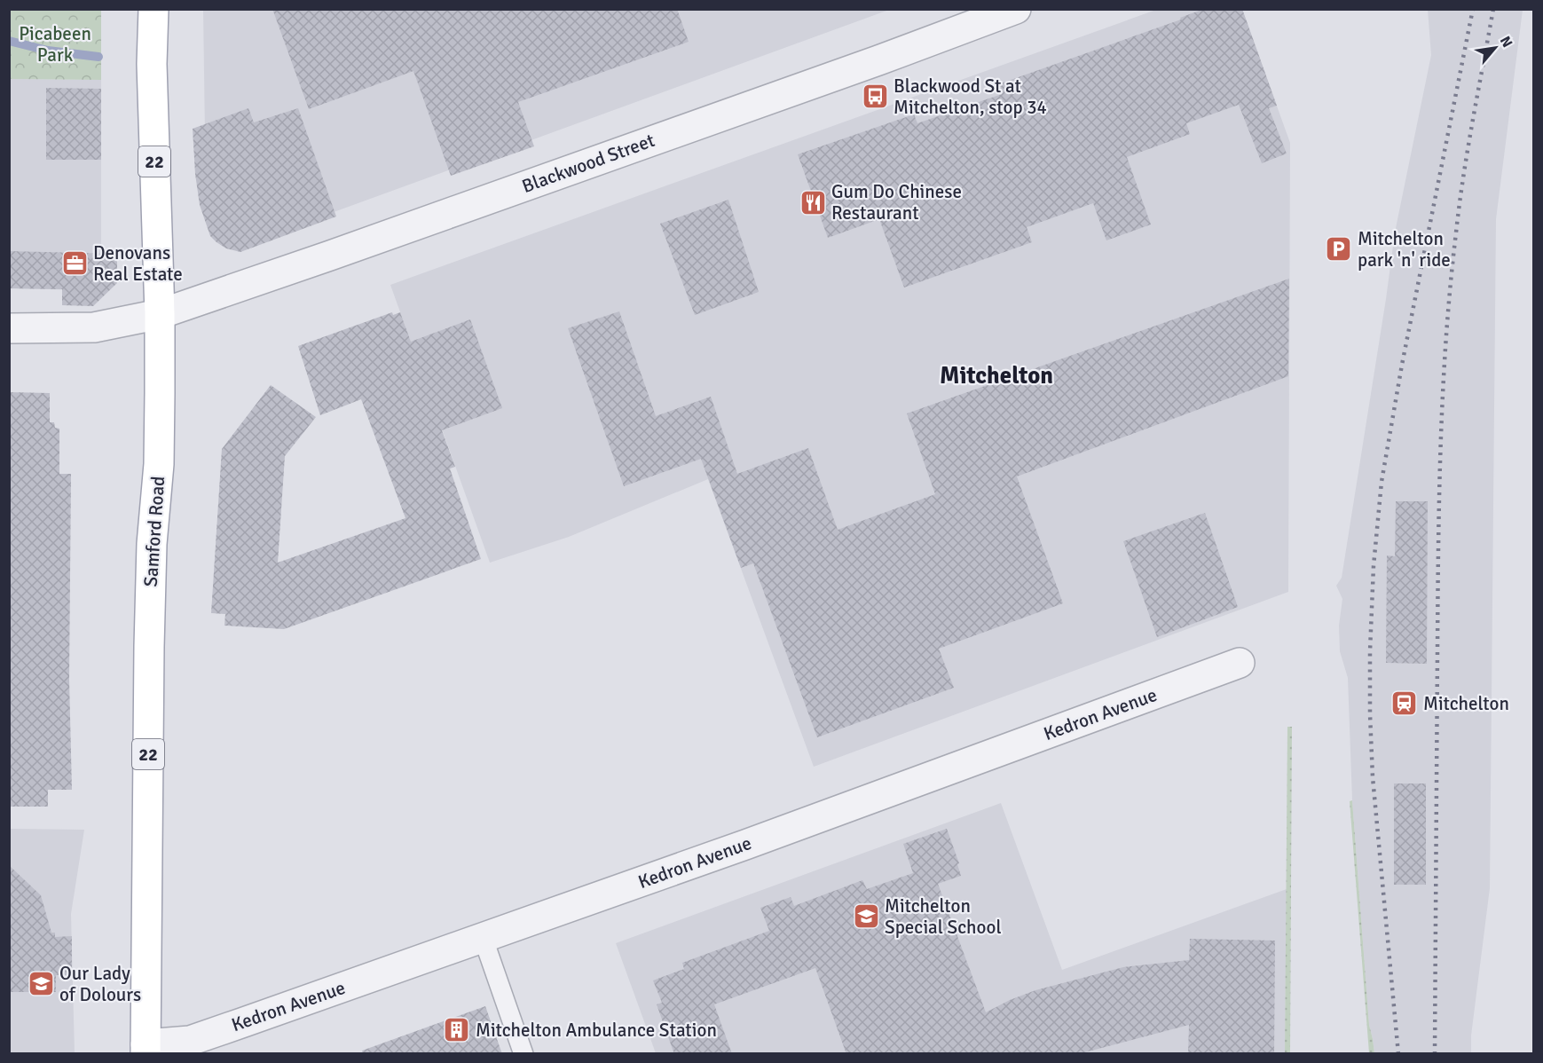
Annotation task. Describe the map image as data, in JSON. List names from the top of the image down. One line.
{"streets":{"main road":["22","Samford Road"],"street":["Blackwood Street","Kedron Avenue"]},"crossings":[["Blackwood Street","Samford Road"],["Samford Road","Kedron Avenue"]],"districts":["Mitchelton"],"parks":["Picabeen Park"],"places":{"bus stop":["Blackwood St at Mitchelton, stop 34"],"restaurant":["Gum Do Chinese Restaurant"],"parking":["Mitchelton park 'n' ride"],"office":["Denovans Real Estate"],"station":["Mitchelton"],"school or university":["Mitchelton Special School","Our Lady of Dolours"],"building":["Mitchelton Ambulance Station"]},"north":"top right"}
